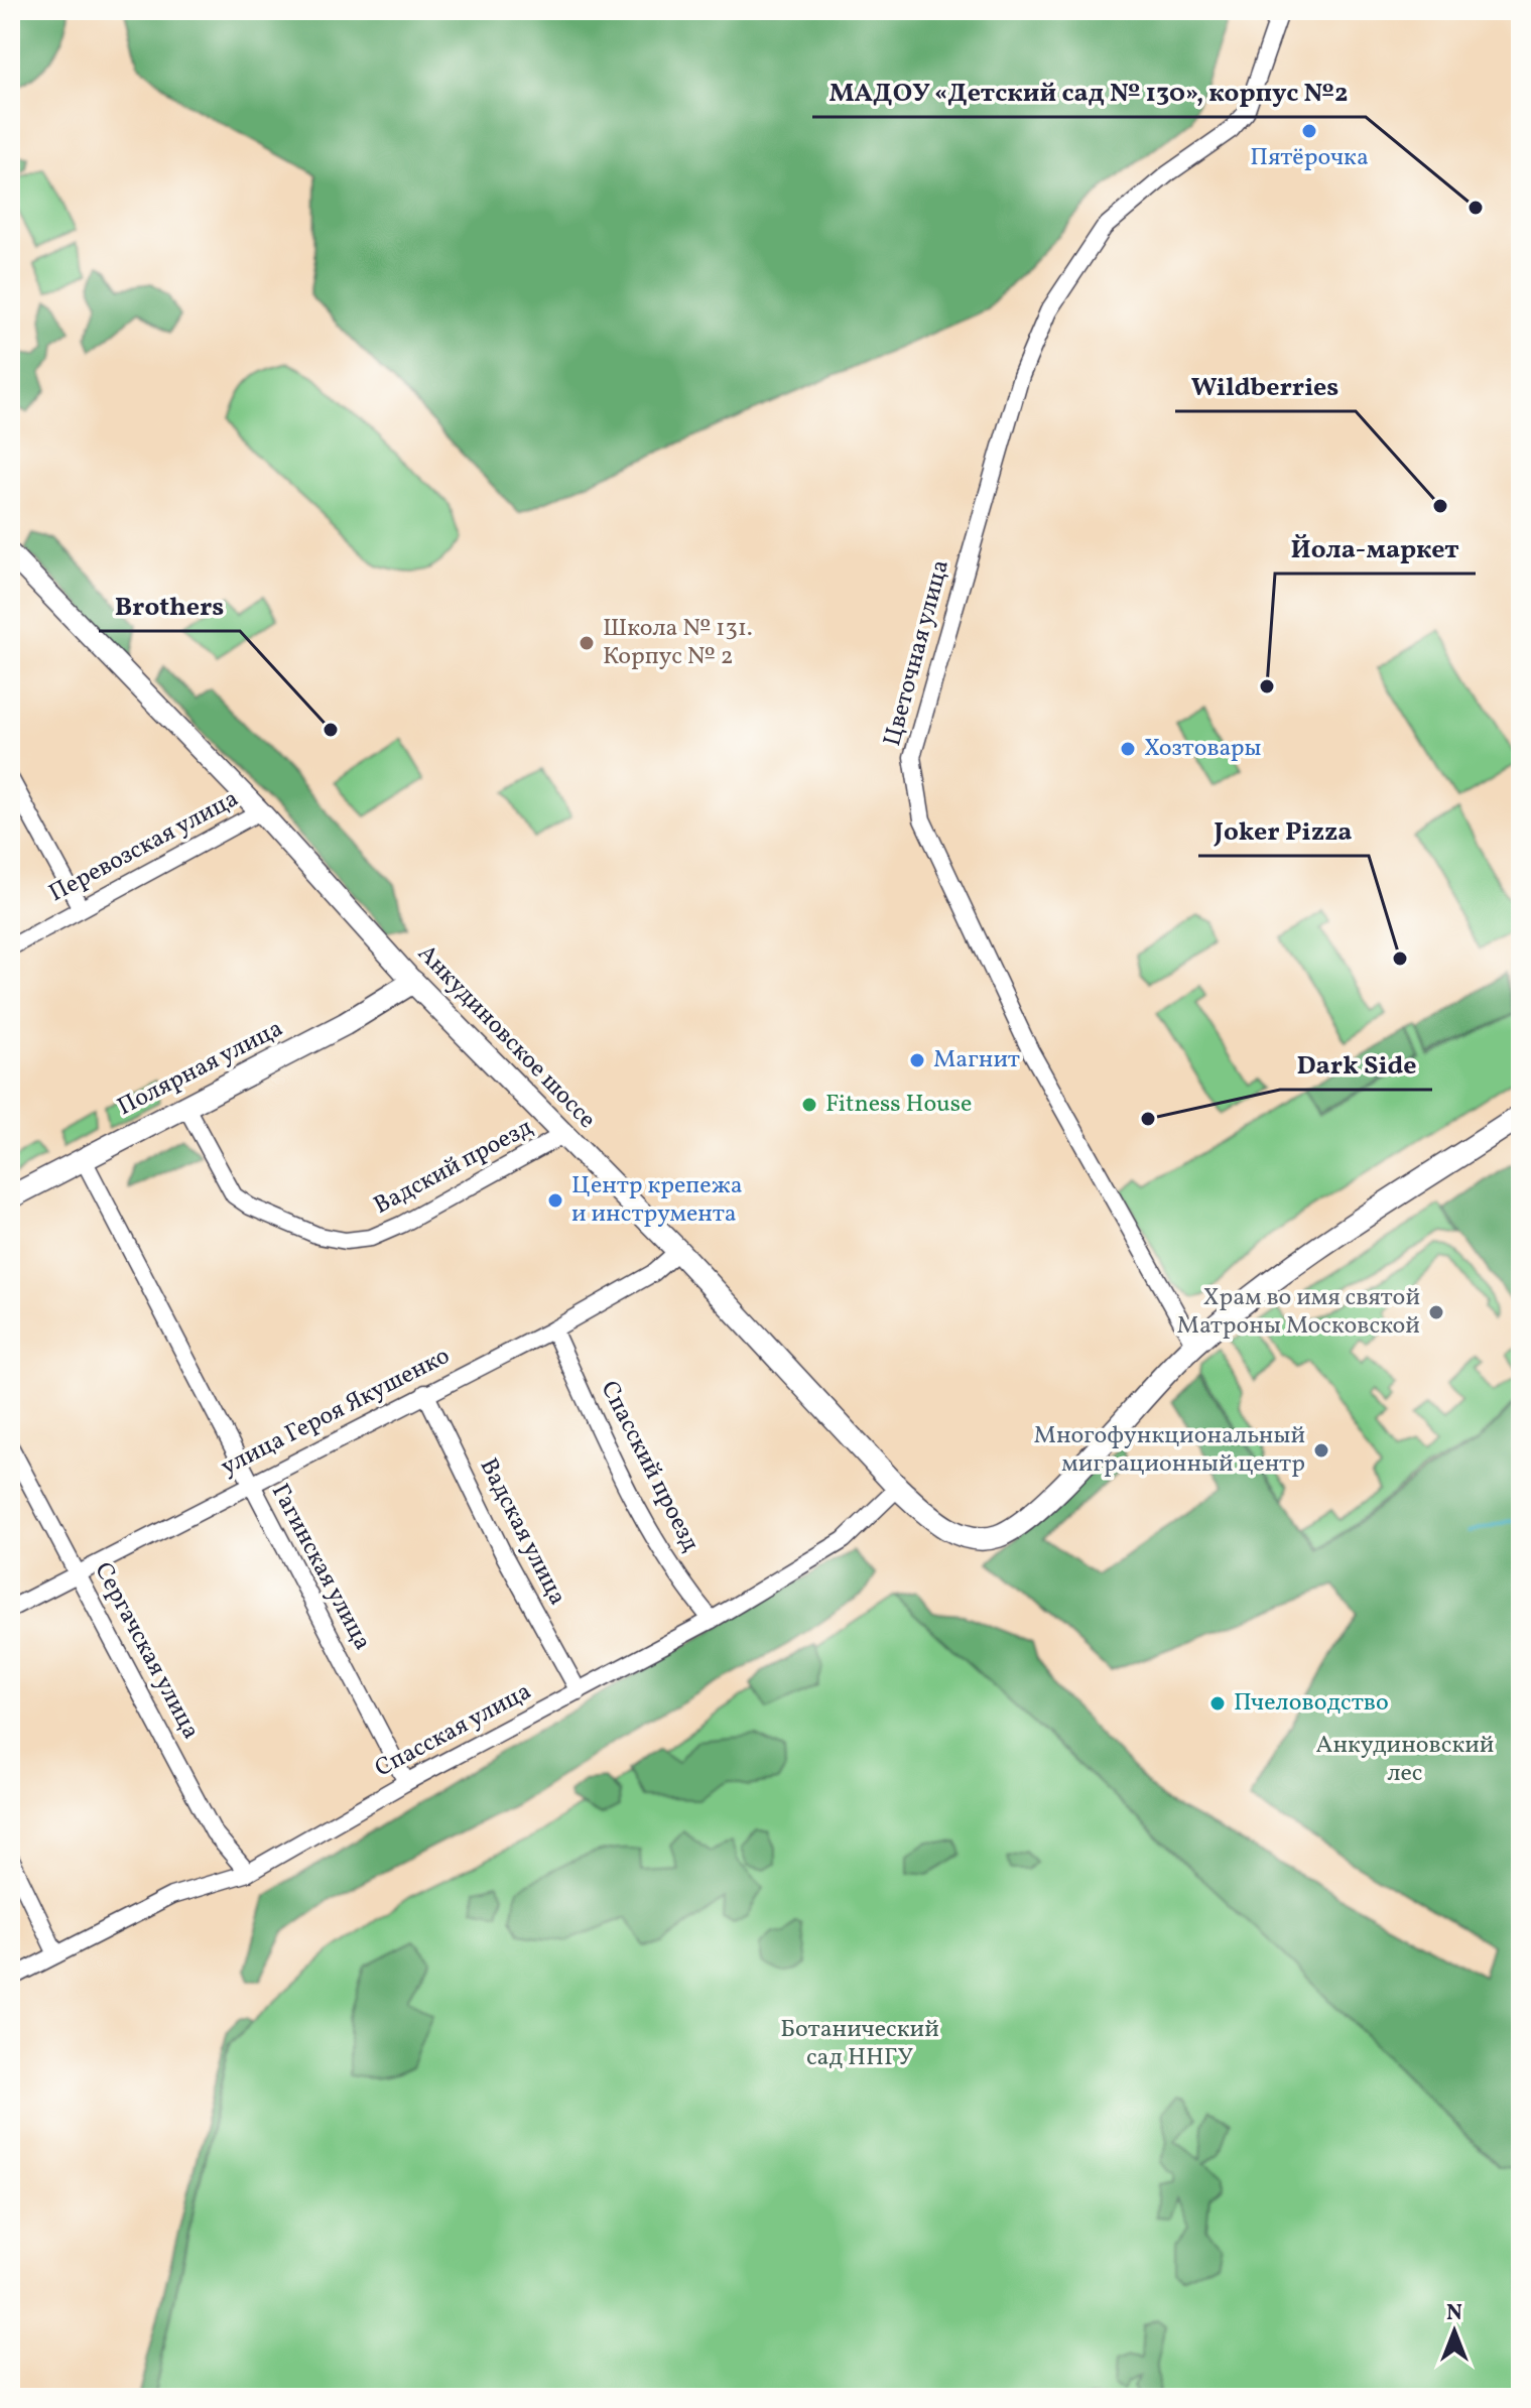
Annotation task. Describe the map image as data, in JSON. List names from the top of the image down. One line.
{"streets":{"main road":["Анкудиновское шоссе","Полярная улица"],"street":["Цветочная улица","Перевозская улица","Вадский проезд","улица Героя Якушенко","Спасский проезд","Вадская улица","Гагинская улица","Сергачская улица","Спасская улица"]},"crossings":[["Цветочная улица","Анкудиновское шоссе"],["Перевозская улица","Анкудиновское шоссе"],["Анкудиновское шоссе","Полярная улица"],["Анкудиновское шоссе","Вадский проезд"],["Анкудиновское шоссе","улица Героя Якушенко"],["Анкудиновское шоссе","Спасская улица"],["Полярная улица","Вадский проезд"],["Полярная улица","Гагинская улица"],["улица Героя Якушенко","Спасский проезд"],["улица Героя Якушенко","Вадская улица"],["улица Героя Якушенко","Гагинская улица"],["улица Героя Якушенко","Сергачская улица"],["Спасский проезд","Спасская улица"],["Вадская улица","Спасская улица"],["Гагинская улица","Спасская улица"],["Сергачская улица","Спасская улица"]],"parks":["Анкудиновский лес","Ботанический сад ННГУ"],"places":["Пятёрочка","МАДОУ «Детский сад № 130», корпус №2","Wildberries","Школа № 131. Корпус № 2","Йола-маркет","Brothers","Хозтовары","Joker Pizza","Магнит","Fitness House","Dark Side","Центр крепежа и инструмента","Храм во имя святой Матроны Московской","Многофункциональный миграционный центр","Пчеловодство"],"north":"top"}
